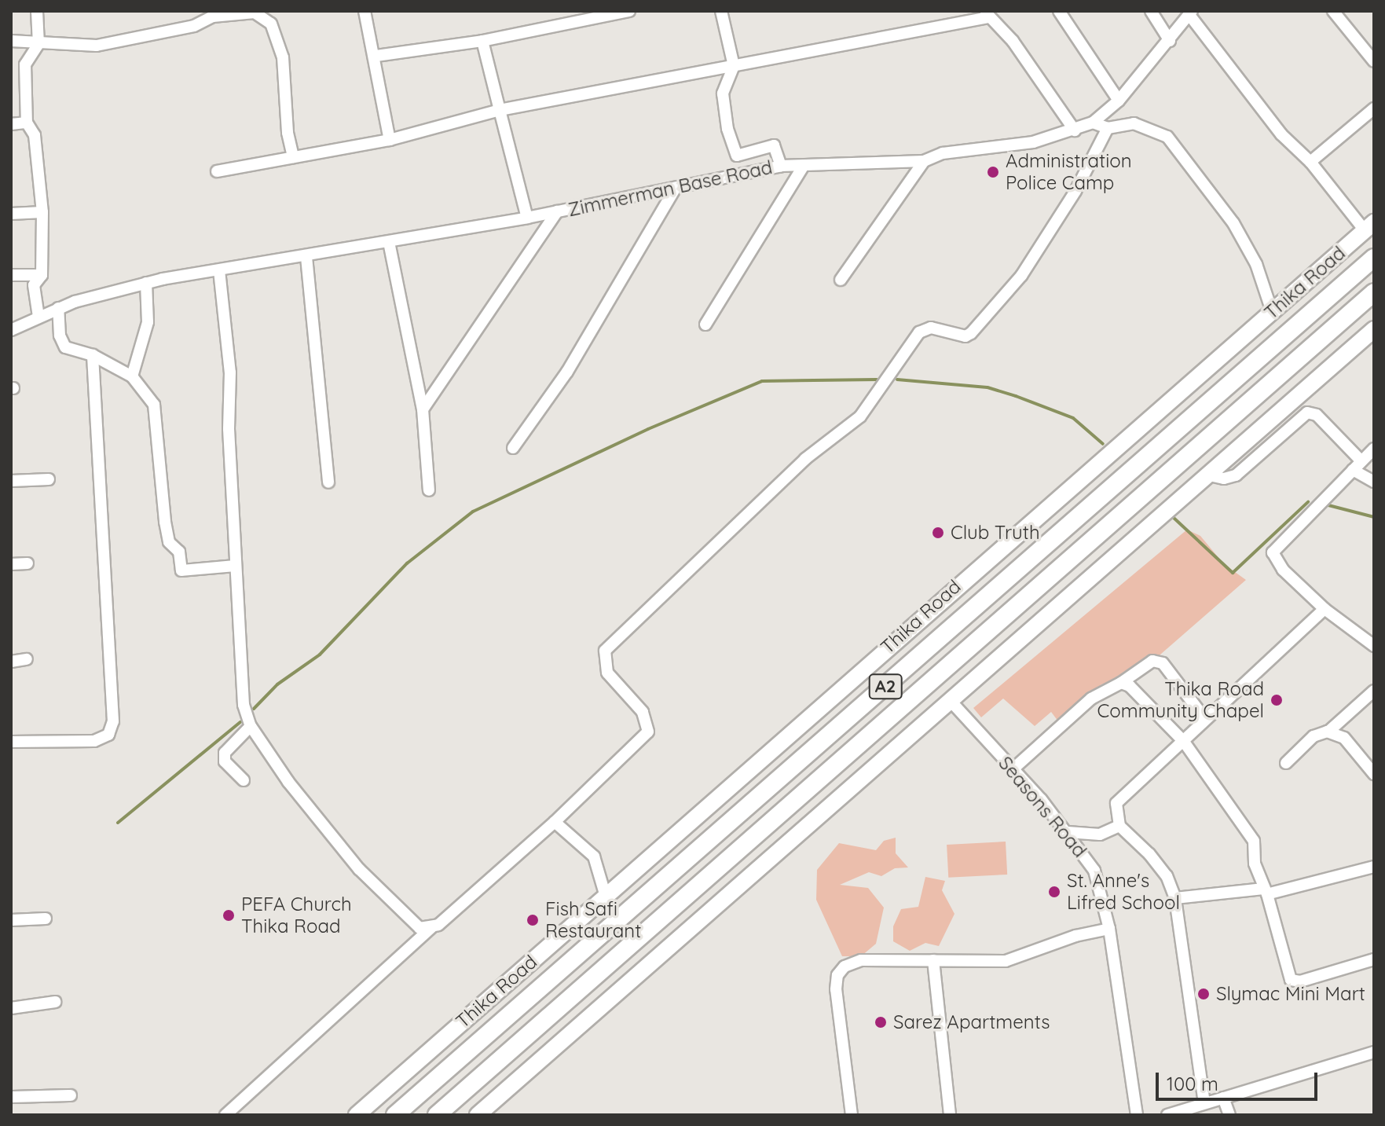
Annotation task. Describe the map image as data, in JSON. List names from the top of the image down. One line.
{"streets":{"highway":["Thika Road","A2"],"street":["Zimmerman Base Road","Seasons Road"]},"places":["Administration Police Camp","Club Truth","Thika Road Community Chapel","St. Anne's Lifred School","PEFA Church Thika Road","Fish Safi Restaurant","Slymac Mini Mart","Sarez Apartments"],"scale_bar":"100 m"}
